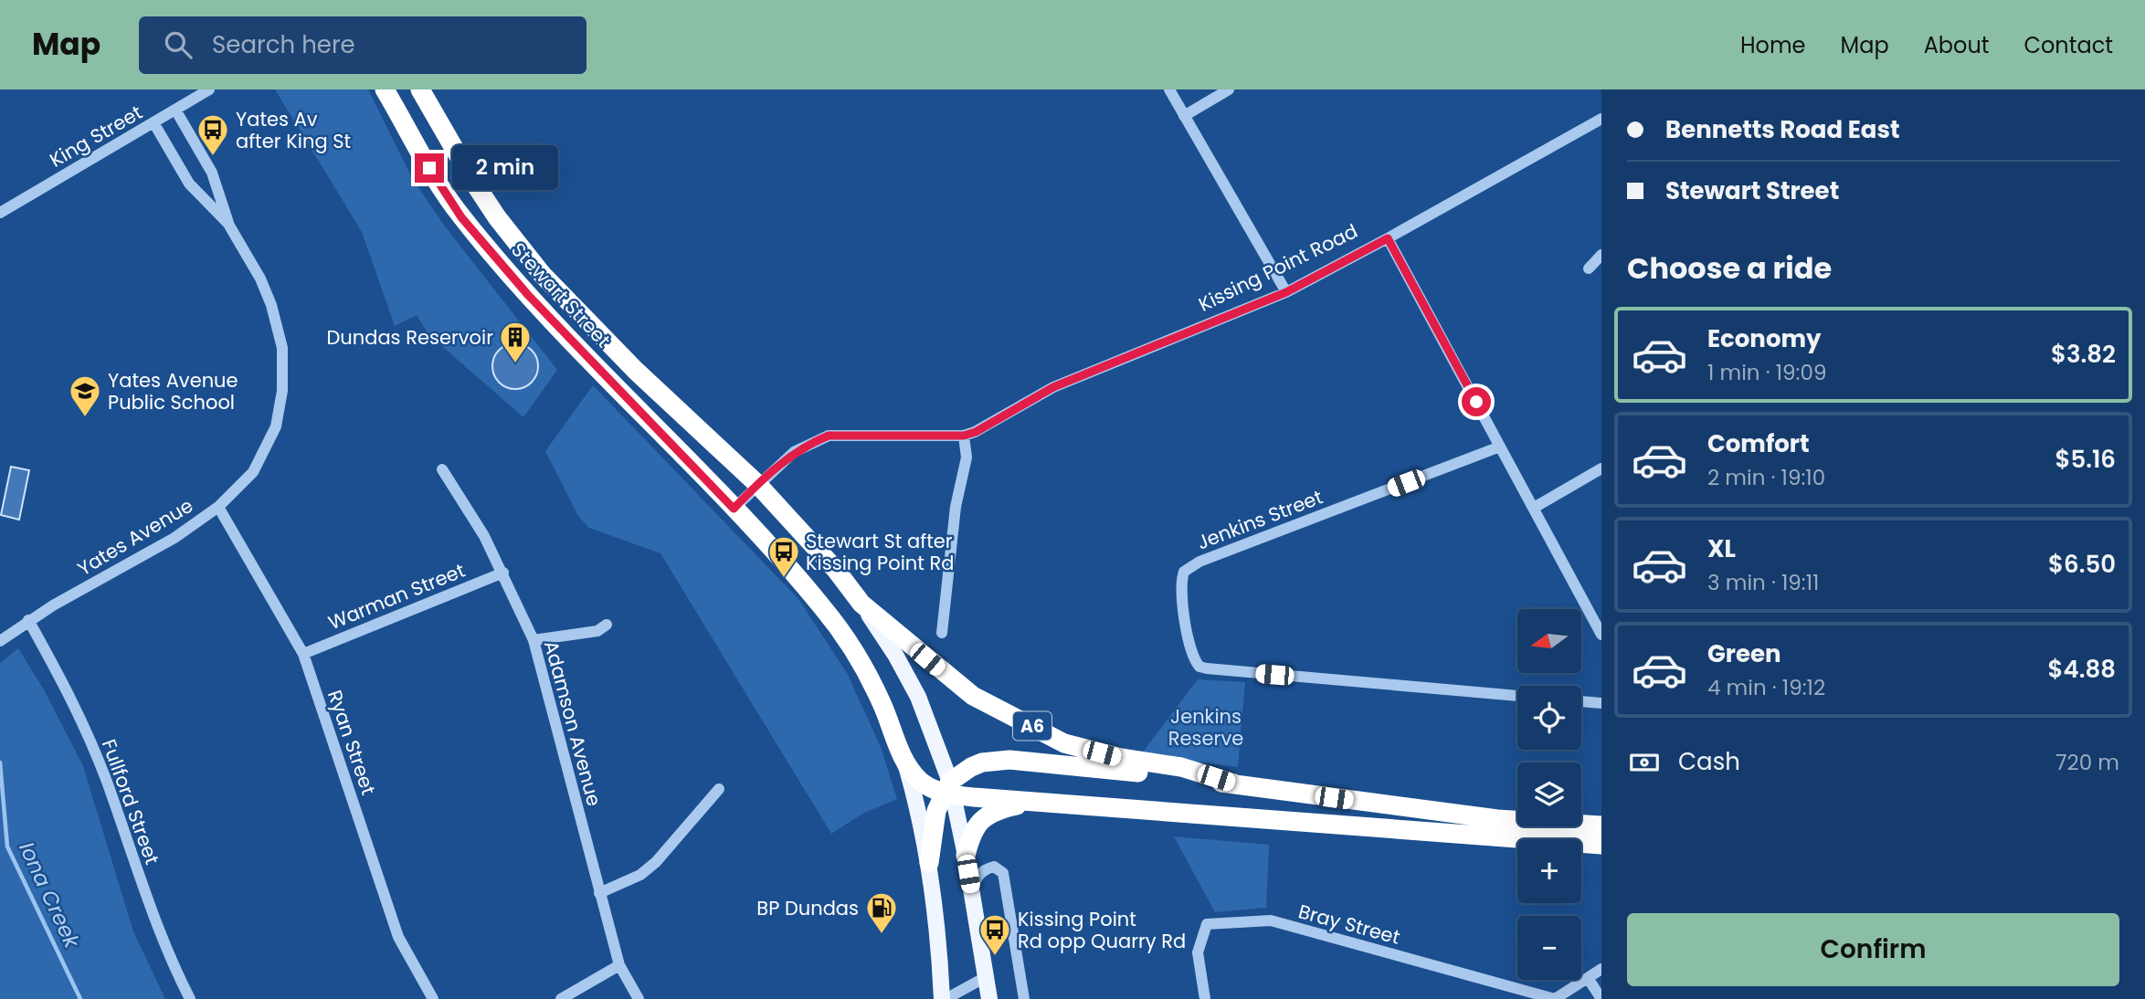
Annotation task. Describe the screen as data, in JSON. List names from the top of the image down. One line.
{"streets":{"highway":["Stewart Street","A6"],"street":["King Street","Kissing Point Road","Jenkins Street","Yates Avenue","Warman Street","Adamson Avenue","Ryan Street","Fullford Street","Bray Street"]},"crossings":[["King Street","Yates Avenue"],["Kissing Point Road","Stewart Street"],["Kissing Point Road","A6"],["Stewart Street","A6"],["Yates Avenue","Ryan Street"],["Yates Avenue","Fullford Street"],["Warman Street","Adamson Avenue"],["Warman Street","Ryan Street"]],"water":["Iona Creek"],"parks":["Jenkins Reserve"],"places":{"bus stop":["Yates Av after King St","Stewart St after Kissing Point Rd","Kissing Point Rd opp Quarry Rd"],"building":["Dundas Reservoir"],"school or university":["Yates Avenue Public School"],"fuel station":["BP Dundas"]},"north":"left","page":{"header":"Map","search":"Search here","nav":["Home","Map","About","Contact"],"banner":["Bennetts Road East","Stewart Street"],"bubble":"2 min","heading":"Choose a ride","list":[{"name":"Economy","note":"1 min · 19:09","value":"$3.82"},{"name":"Comfort","note":"2 min · 19:10","value":"$5.16"},{"name":"XL","note":"3 min · 19:11","value":"$6.50"},{"name":"Green","note":"4 min · 19:12","value":"$4.88"}],"map_buttons":["+","−"],"pay":["Cash","720 m"],"buttons":"Confirm"}}
